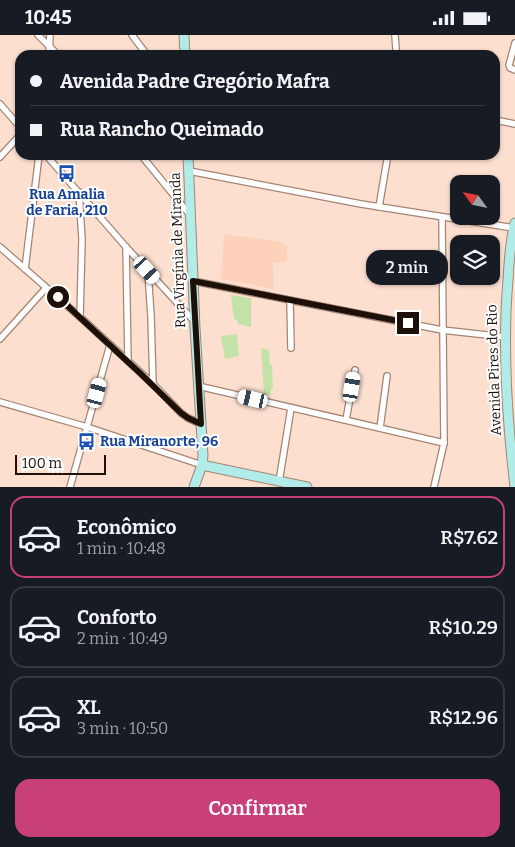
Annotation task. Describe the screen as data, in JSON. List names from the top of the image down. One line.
{"streets":{"street":["Rua Virgínia de Miranda","Avenida Pires do Rio"]},"places":{"bus stop":["Rua Amalia de Faria, 210","Rua Miranorte, 96"]},"scale_bar":"100 m","north":"top left","page":{"status":"10:45","banner":["Avenida Padre Gregório Mafra","Rua Rancho Queimado"],"bubble":"2 min","scale":"100 m","list":[{"name":"Econômico","note":"1 min · 10:48","value":"R$7.62"},{"name":"Conforto","note":"2 min · 10:49","value":"R$10.29"},{"name":"XL","note":"3 min · 10:50","value":"R$12.96"}],"buttons":"Confirmar"}}
